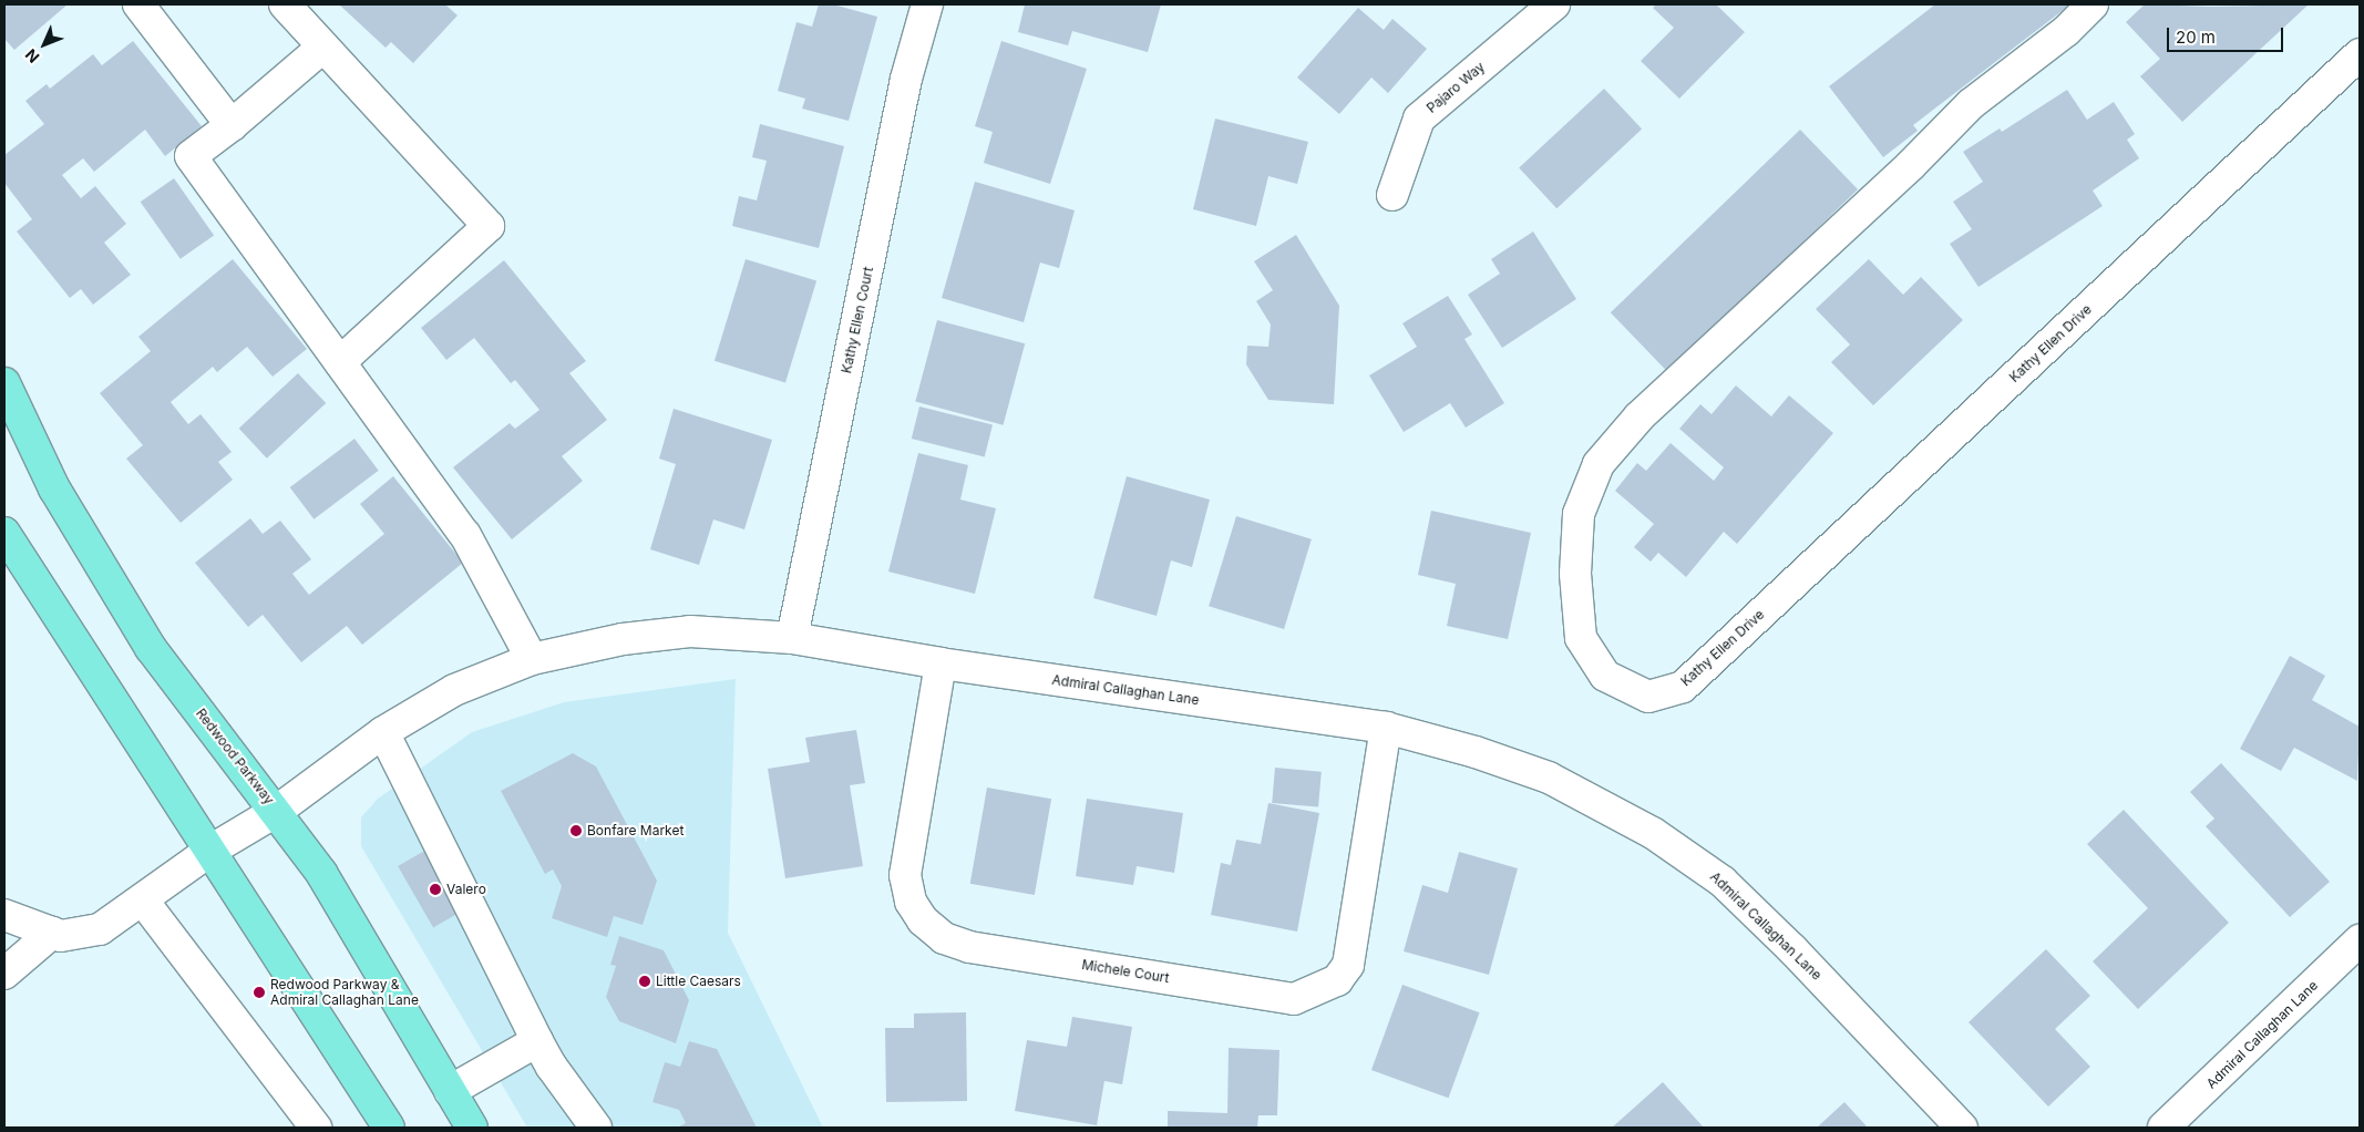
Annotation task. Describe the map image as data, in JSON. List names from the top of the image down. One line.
{"streets":{"main road":["Redwood Parkway"],"street":["Pajaro Way","Kathy Ellen Court","Kathy Ellen Drive","Admiral Callaghan Lane","Michele Court"]},"crossings":[["Kathy Ellen Court","Admiral Callaghan Lane"],["Admiral Callaghan Lane","Redwood Parkway"],["Admiral Callaghan Lane","Michele Court"]],"places":["Bonfare Market","Valero","Little Caesars","Redwood Parkway & Admiral Callaghan Lane"],"scale_bar":"20 m","north":"bottom left"}
